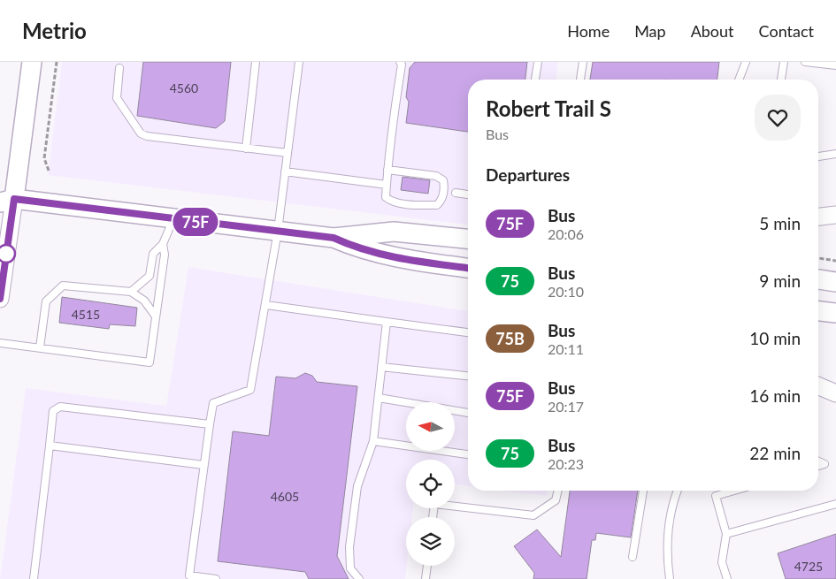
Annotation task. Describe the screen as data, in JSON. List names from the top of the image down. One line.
{"lines":["bus line 75F"],"house_numbers":["4560","4515","4605","4725"],"north":"left","page":{"header":"Metrio","nav":["Home","Map","About","Contact"],"on_map":"75F","heading":[["Robert Trail S","Bus"],"Departures"],"list":[{"mark":"75F","name":"Bus","note":"20:06","value":"5 min"},{"mark":"75","name":"Bus","note":"20:10","value":"9 min"},{"mark":"75B","name":"Bus","note":"20:11","value":"10 min"},{"mark":"75F","name":"Bus","note":"20:17","value":"16 min"},{"mark":"75","name":"Bus","note":"20:23","value":"22 min"}]}}
